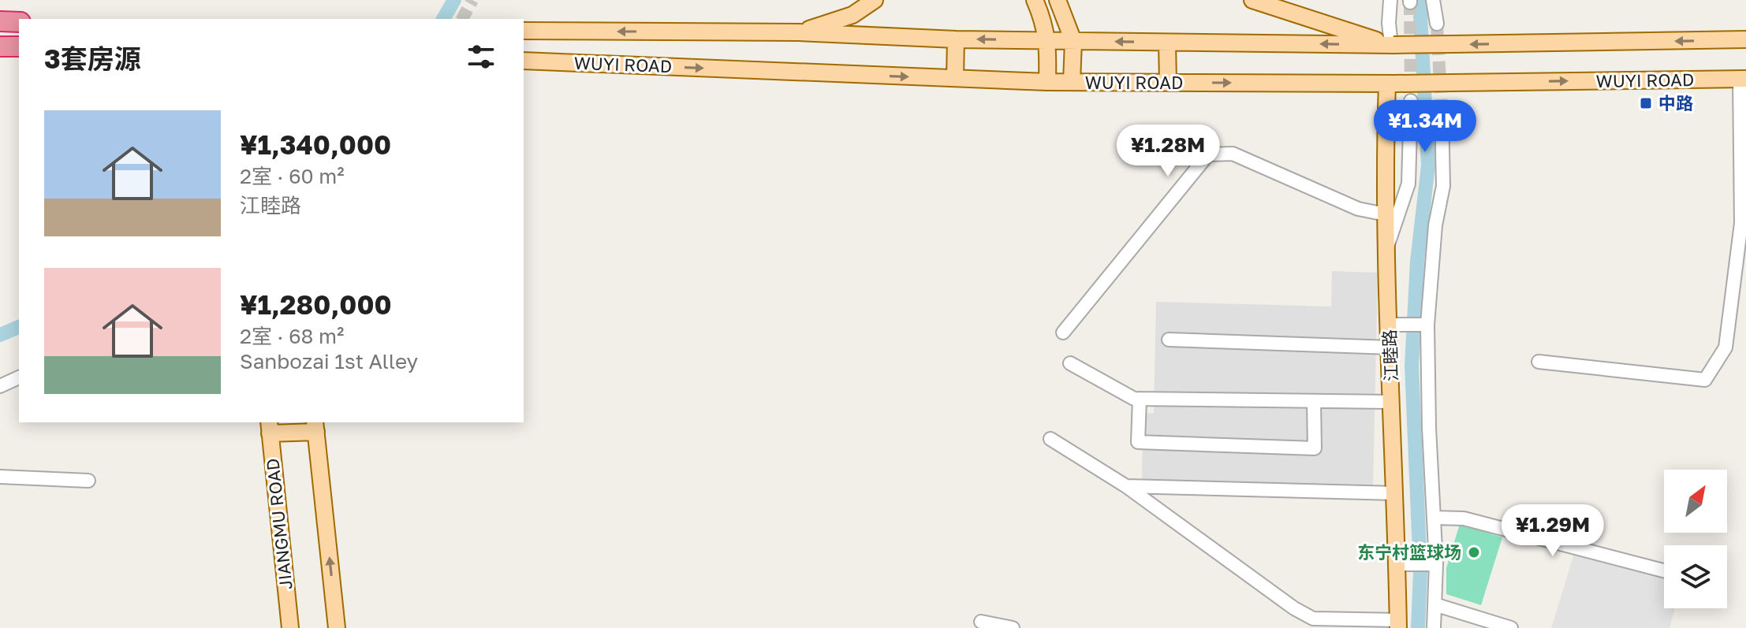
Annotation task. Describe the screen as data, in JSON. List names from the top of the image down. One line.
{"streets":{"main road":["WUYI ROAD","江睦路","JIANGMU ROAD"]},"crossings":[["WUYI ROAD","江睦路"]],"places":{"transit":["中路"],"other":["东宁村篮球场"]},"north":"top right","page":{"heading":"3套房源","list":[{"name":"¥1,340,000","note":"2室 · 60 m² · 江睦路"},{"name":"¥1,280,000","note":"2室 · 68 m² · Sanbozai 1st Alley"}],"price":["¥1.34M","¥1.28M","¥1.29M"]}}
